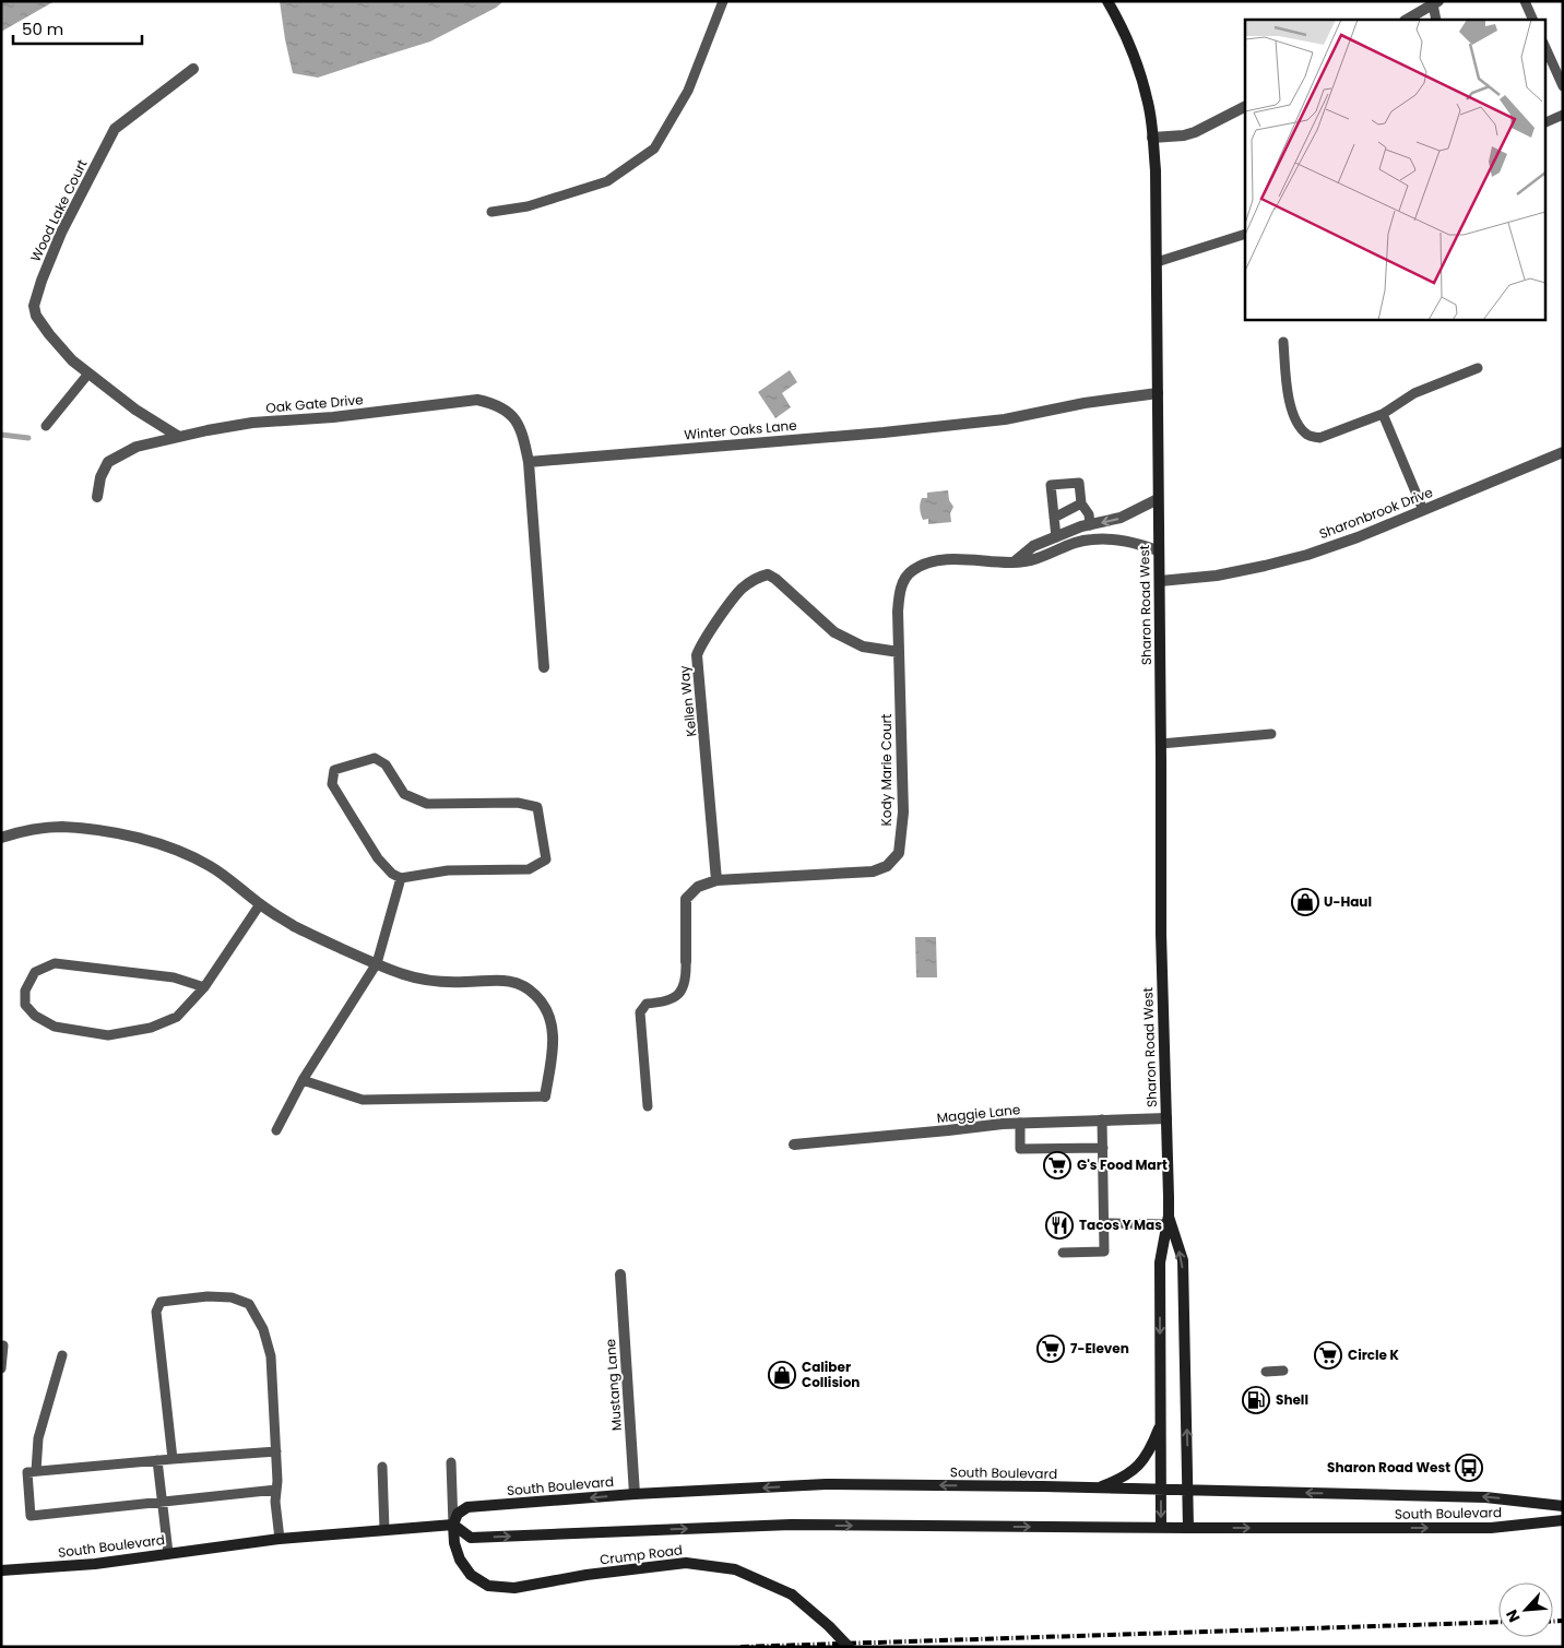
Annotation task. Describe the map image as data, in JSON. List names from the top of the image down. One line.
{"streets":{"main road":["Sharon Road West","South Boulevard","Crump Road"],"street":["Wood Lake Court","Oak Gate Drive","Winter Oaks Lane","Sharonbrook Drive","Kellen Way","Kody Marie Court","Maggie Lane","Mustang Lane"]},"crossings":[["Wood Lake Court","Oak Gate Drive"],["Oak Gate Drive","Winter Oaks Lane"],["Winter Oaks Lane","Sharon Road West"],["Sharonbrook Drive","Sharon Road West"],["Sharon Road West","Kody Marie Court"],["Sharon Road West","Maggie Lane"],["Sharon Road West","South Boulevard"],["Kellen Way","Kody Marie Court"],["Mustang Lane","South Boulevard"],["South Boulevard","Crump Road"]],"places":{"shop":["U-Haul","Caliber Collision"],"supermarket":["G's Food Mart","7-Eleven","Circle K"],"restaurant":["Tacos Y Mas"],"fuel station":["Shell"],"bus stop":["Sharon Road West"]},"scale_bar":"50 m","north":"bottom left"}
